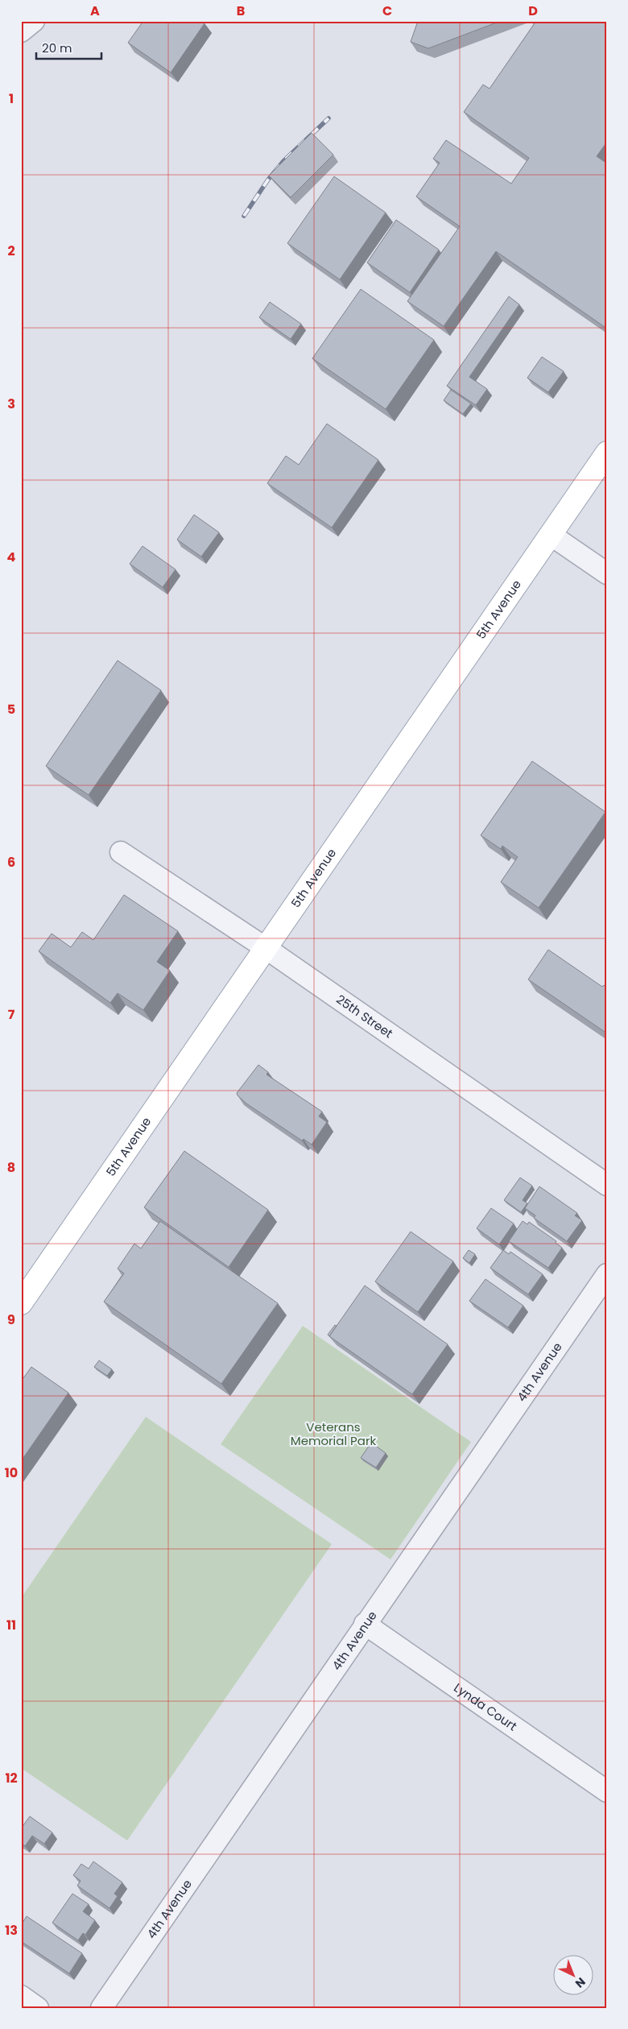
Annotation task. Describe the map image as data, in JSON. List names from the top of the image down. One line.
{"streets":{"main road":["5th Avenue"],"street":["25th Street","4th Avenue","Lynda Court"]},"crossings":[["5th Avenue","25th Street"],["4th Avenue","Lynda Court"]],"parks":["Veterans Memorial Park"],"scale_bar":"20 m","north":"bottom right","grid":{"columns":["A","B","C","D"],"rows":["1","2","3","4","5","6","7","8","9","10","11","12","13"]}}
